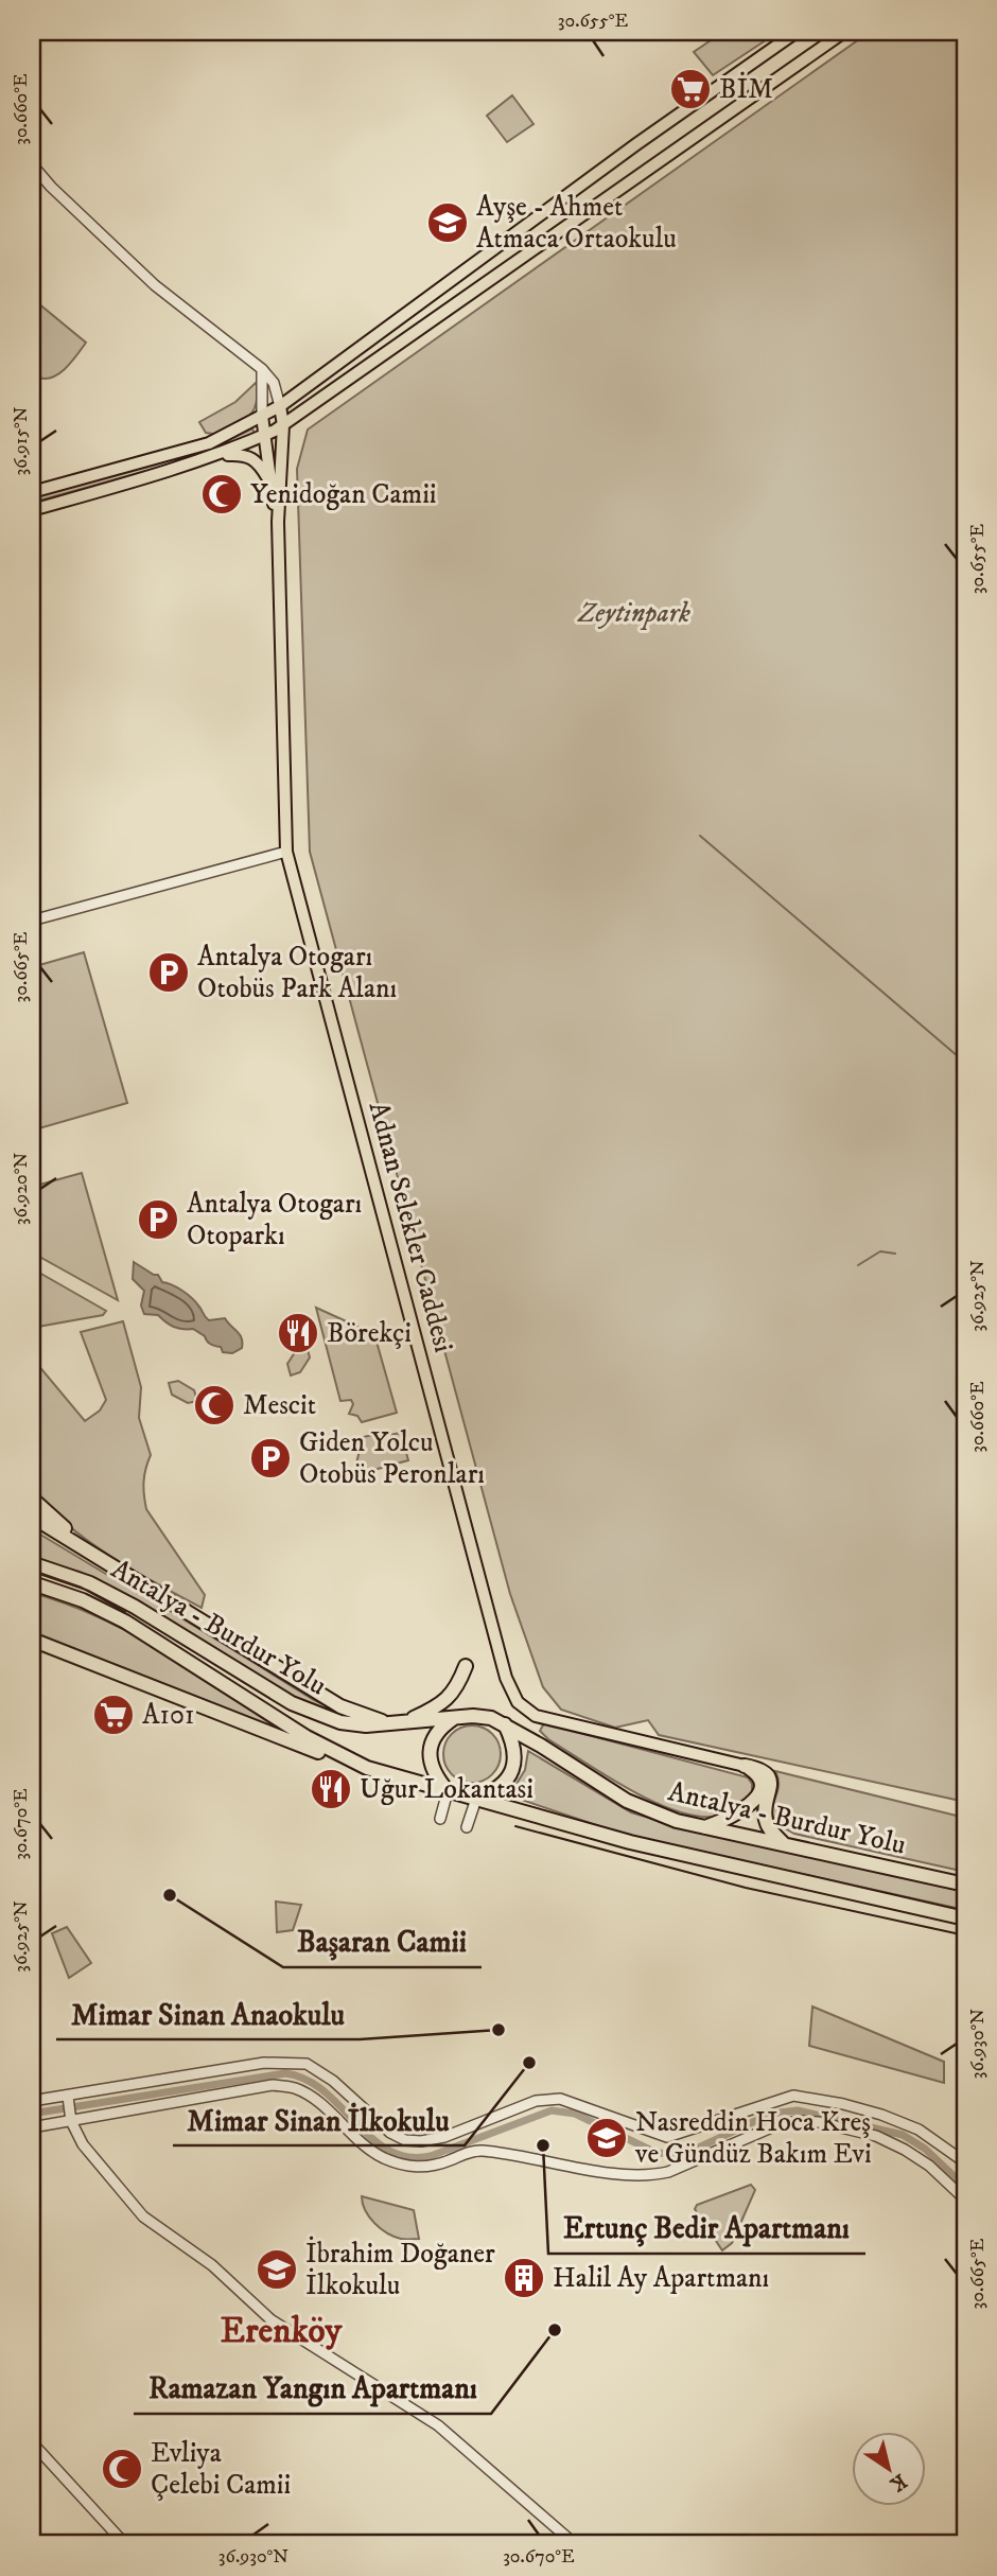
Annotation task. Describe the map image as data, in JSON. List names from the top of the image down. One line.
{"streets":{"highway":["Antalya - Burdur Yolu"],"main road":["Adnan Selekler Caddesi"]},"districts":["Erenköy"],"parks":["Zeytinpark"],"places":{"supermarket":["BİM","A101"],"school or university":["Ayşe - Ahmet Atmaca Ortaokulu","Nasreddin Hoca Kreş ve Gündüz Bakım Evi","İbrahim Doğaner İlkokulu"],"mosque":["Yenidoğan Camii","Mescit","Evliya Çelebi Camii"],"parking":["Antalya Otogarı Otobüs Park Alanı","Antalya Otogarı Otoparkı","Giden Yolcu Otobüs Peronları"],"restaurant":["Börekçi","Uğur Lokantasi"],"other":["Başaran Camii","Mimar Sinan Anaokulu","Mimar Sinan İlkokulu","Ertunç Bedir Apartmanı","Ramazan Yangın Apartmanı"],"building":["Halil Ay Apartmanı"]},"north":"bottom right","coordinates":["30.655°E","30.660°E","36.915°N","30.665°E","36.920°N","36.925°N","30.670°E","36.930°N"]}
